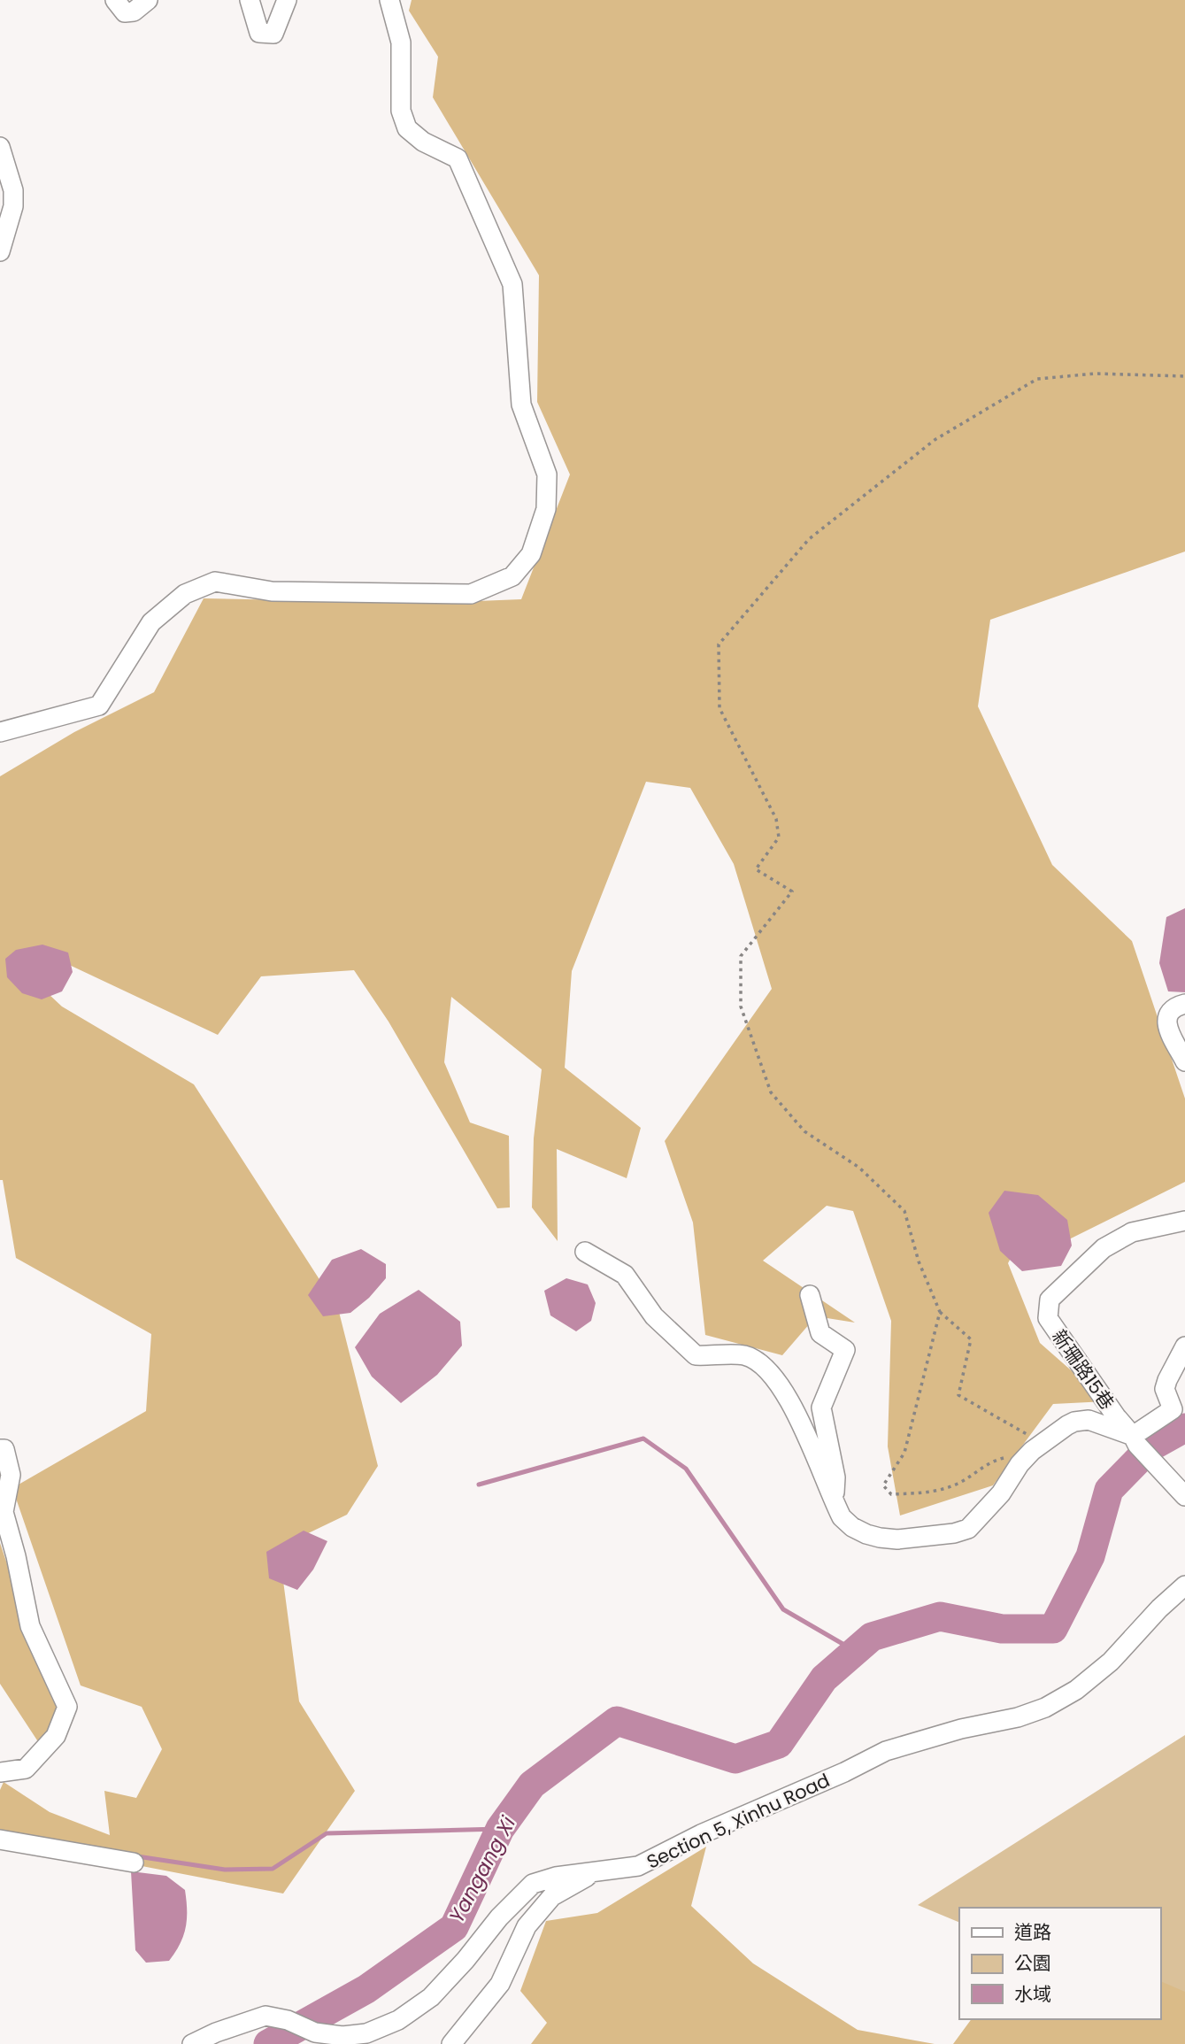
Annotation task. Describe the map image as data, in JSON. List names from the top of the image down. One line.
{"streets":{"street":["新珊路15巷","Section 5, Xinhu Road"]},"water":["Yangang Xi"],"legend":["道路","公園","水域"]}
